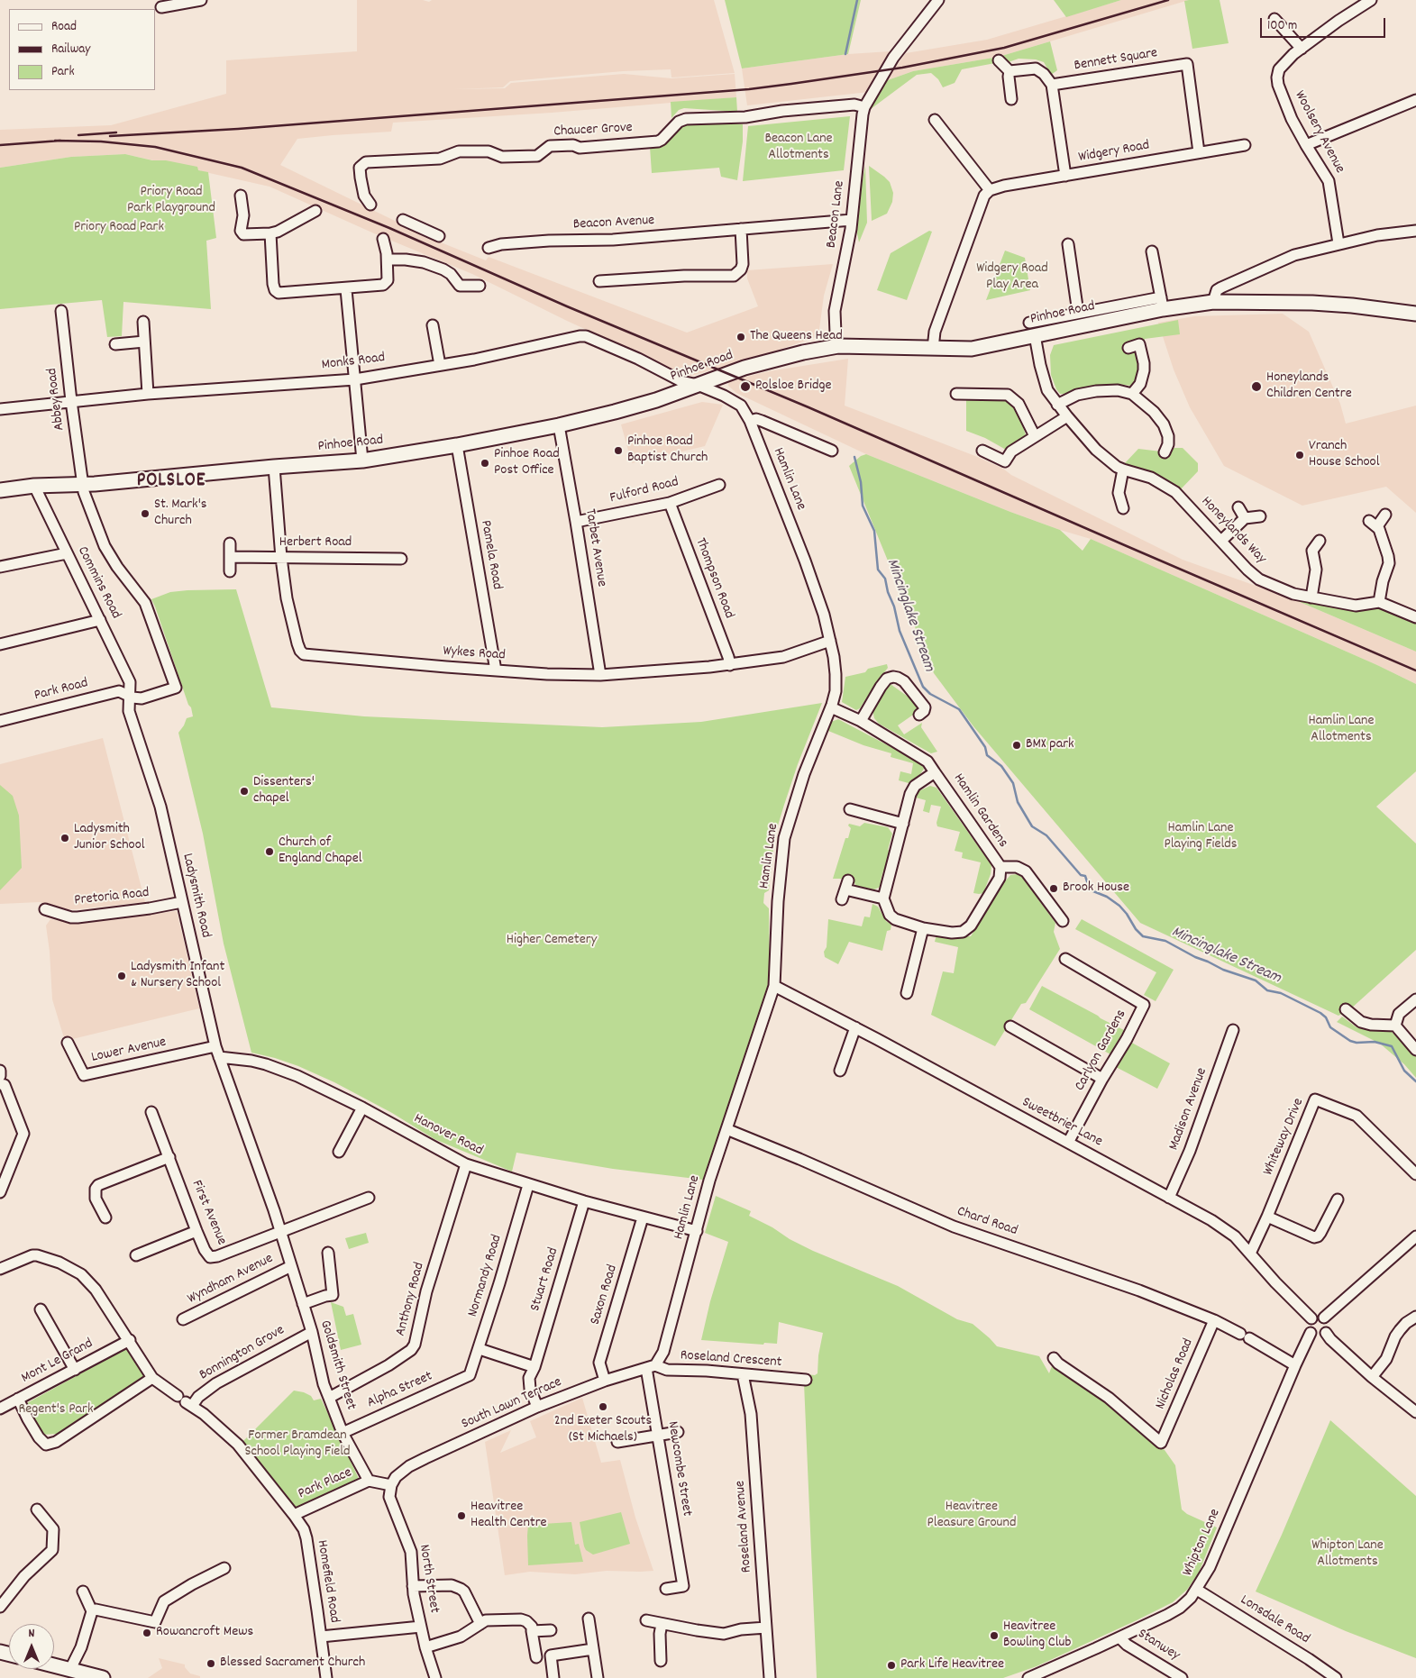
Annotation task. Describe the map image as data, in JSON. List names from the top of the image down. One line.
{"streets":{"main road":["Pinhoe Road"],"street":["Bennett Square","Chaucer Grove","Woolsery Avenue","Widgery Road","Beacon Lane","Beacon Avenue","Monks Road","Abbey Road","Hamlin Lane","Fulford Road","Honeylands Way","Herbert Road","Tarbet Avenue","Pamela Road","Thompson Road","Commins Road","Wykes Road","Park Road","Hamlin Gardens","Ladysmith Road","Pretoria Road","Lower Avenue","Carlyon Gardens","Madison Avenue","Sweetbrier Lane","Hanover Road","Whiteway Drive","First Avenue","Chard Road","Normandy Road","Wyndham Avenue","Stuart Road","Saxon Road","Anthony Road","Bonnington Grove","Roseland Crescent","Mont Le Grand","Goldsmith Street","Nicholas Road","Alpha Street","South Lawn Terrace","Newcombe Street","Park Place","Roseland Avenue","Whipton Lane","North Street","Homefield Road","Lonsdale Road","Stanwey"]},"crossings":[["Bennett Square","Widgery Road"],["Chaucer Grove","Beacon Lane"],["Beacon Lane","Beacon Avenue"],["Beacon Lane","Pinhoe Road"],["Pinhoe Road","Monks Road"],["Pinhoe Road","Abbey Road"],["Pinhoe Road","Hamlin Lane"],["Pinhoe Road","Honeylands Way"],["Pinhoe Road","Tarbet Avenue"],["Pinhoe Road","Pamela Road"],["Pinhoe Road","Commins Road"],["Pinhoe Road","Wykes Road"],["Monks Road","Abbey Road"],["Monks Road","Hamlin Lane"],["Abbey Road","Commins Road"],["Abbey Road","Park Road"],["Abbey Road","Ladysmith Road"],["Hamlin Lane","Wykes Road"],["Hamlin Lane","Hamlin Gardens"],["Hamlin Lane","Sweetbrier Lane"],["Hamlin Lane","Hanover Road"],["Hamlin Lane","Chard Road"],["Hamlin Lane","Roseland Crescent"],["Hamlin Lane","South Lawn Terrace"],["Hamlin Lane","Newcombe Street"],["Fulford Road","Tarbet Avenue"],["Fulford Road","Thompson Road"],["Herbert Road","Wykes Road"],["Tarbet Avenue","Wykes Road"],["Pamela Road","Wykes Road"],["Thompson Road","Wykes Road"],["Commins Road","Park Road"],["Commins Road","Ladysmith Road"],["Park Road","Ladysmith Road"],["Ladysmith Road","Pretoria Road"],["Ladysmith Road","Lower Avenue"],["Ladysmith Road","Hanover Road"],["Ladysmith Road","First Avenue"],["Ladysmith Road","Goldsmith Street"],["Carlyon Gardens","Sweetbrier Lane"],["Madison Avenue","Sweetbrier Lane"],["Sweetbrier Lane","Whiteway Drive"],["Sweetbrier Lane","Whipton Lane"],["Hanover Road","Normandy Road"],["Hanover Road","Stuart Road"],["Hanover Road","Saxon Road"],["Hanover Road","Anthony Road"],["First Avenue","Goldsmith Street"],["Chard Road","Nicholas Road"],["Chard Road","Whipton Lane"],["Normandy Road","Alpha Street"],["Wyndham Avenue","Goldsmith Street"],["Stuart Road","South Lawn Terrace"],["Saxon Road","South Lawn Terrace"],["Anthony Road","Goldsmith Street"],["Bonnington Grove","Goldsmith Street"],["Bonnington Grove","Homefield Road"],["Roseland Crescent","South Lawn Terrace"],["Roseland Crescent","Newcombe Street"],["Roseland Crescent","Roseland Avenue"],["Goldsmith Street","Alpha Street"],["Goldsmith Street","Park Place"],["South Lawn Terrace","Newcombe Street"],["South Lawn Terrace","North Street"],["Park Place","Homefield Road"],["Whipton Lane","Lonsdale Road"],["Whipton Lane","Stanwey"]],"districts":["POLSLOE"],"water":["Mincinglake Stream"],"parks":["Beacon Lane Allotments","Priory Road Park Playground","Priory Road Park","Widgery Road Play Area","Hamlin Lane Allotments","Hamlin Lane Playing Fields","Higher Cemetery","Regent's Park","Former Bramdean School Playing Field","Heavitree Pleasure Ground","Whipton Lane Allotments"],"places":["The Queens Head","Polsloe Bridge","Honeylands Children Centre","Pinhoe Road Baptist Church","Vranch House School","Pinhoe Road Post Office","St. Mark's Church","BMX park","Dissenters' chapel","Ladysmith Junior School","Church of England Chapel","Brook House","Ladysmith Infant & Nursery School","2nd Exeter Scouts (St Michaels)","Heavitree Health Centre","Rowancroft Mews","Heavitree Bowling Club","Blessed Sacrament Church","Park Life Heavitree"],"legend":["Road","Railway","Park"],"scale_bar":"100 m","north":"top"}
